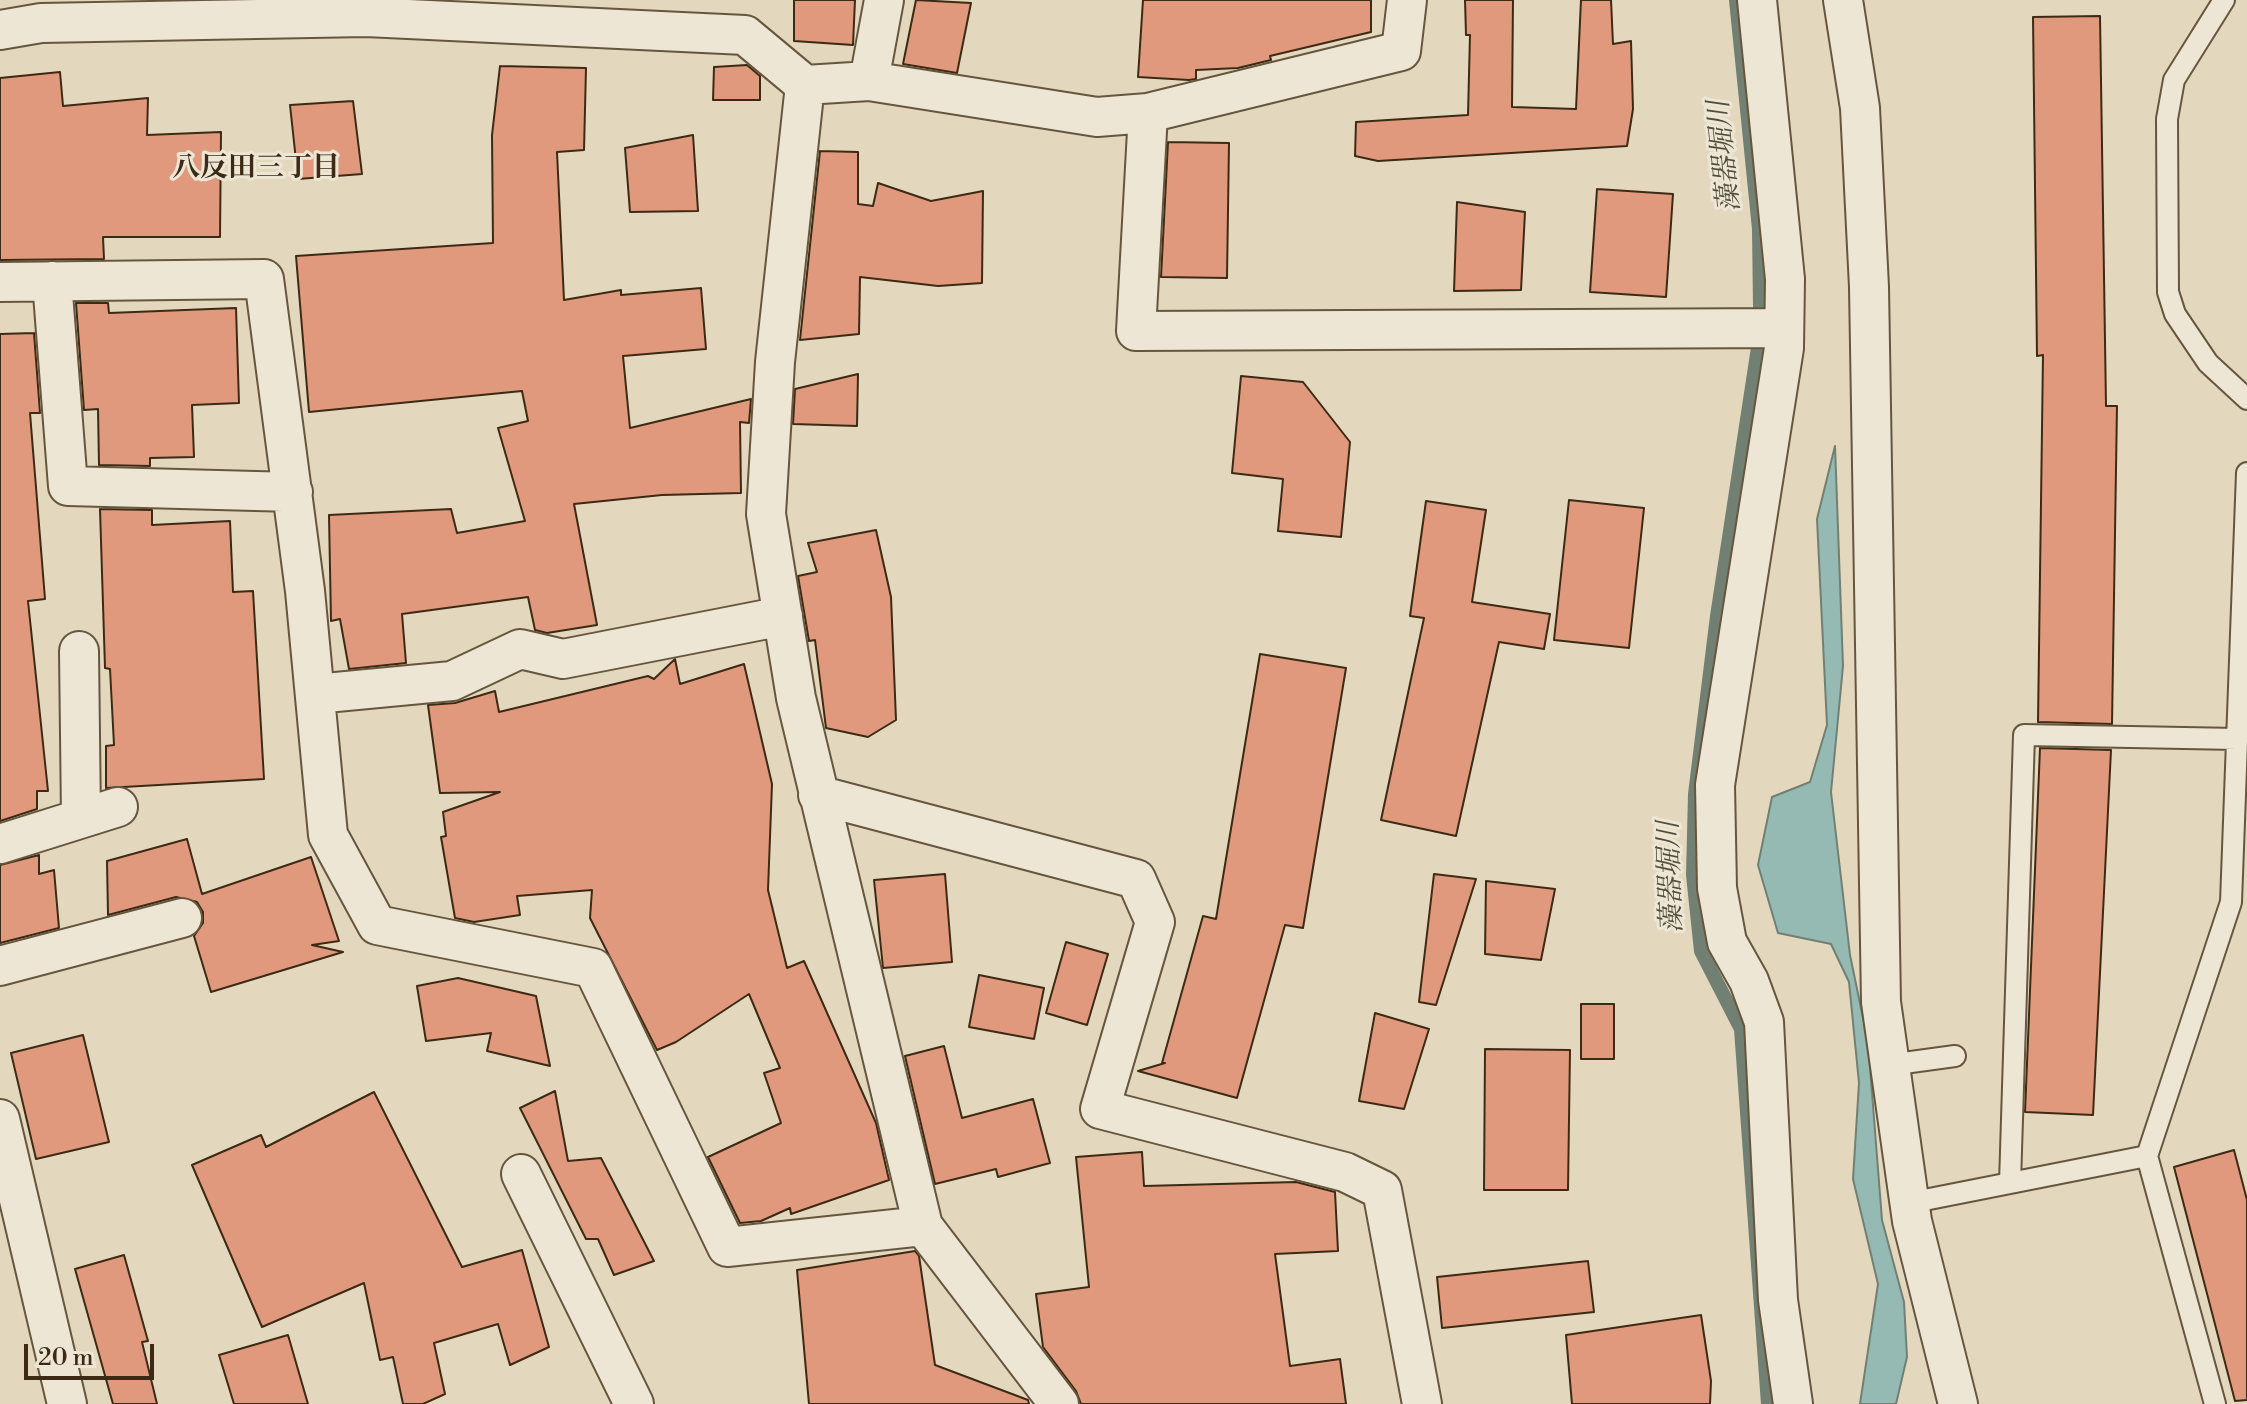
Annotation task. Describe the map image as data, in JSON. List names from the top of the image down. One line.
{"districts":["八反田三丁目"],"water":["藻器堀川"],"scale_bar":"20 m"}
